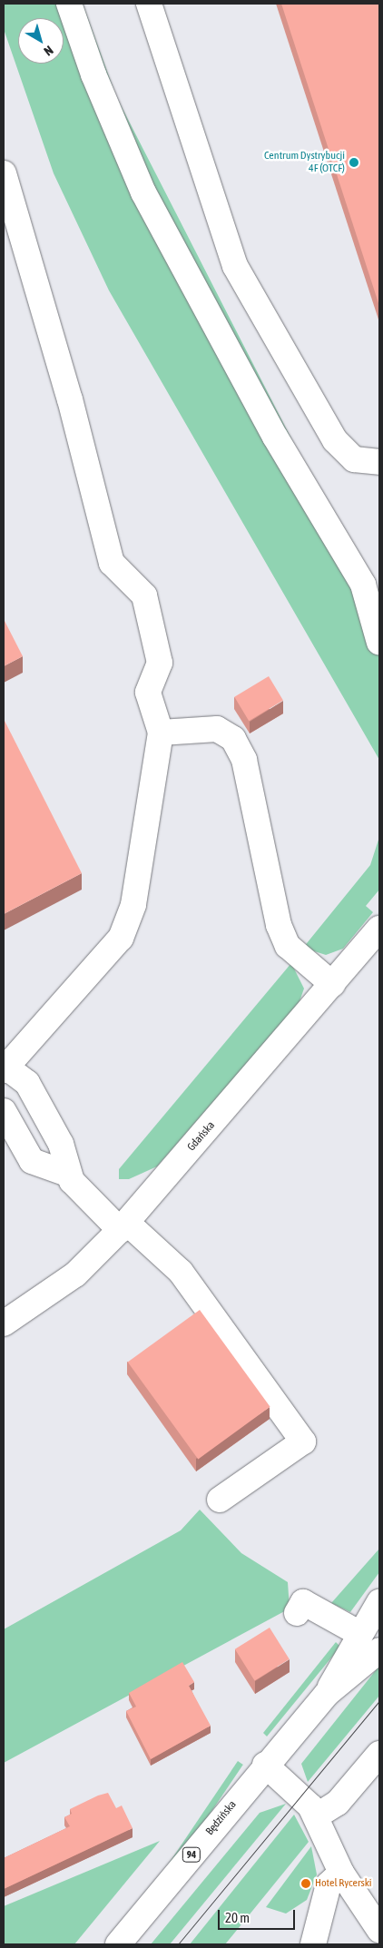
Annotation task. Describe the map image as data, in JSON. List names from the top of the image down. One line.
{"streets":{"street":["Gdańska","Będzińska","94"]},"places":["Centrum Dystrybucji 4F (OTCF)","Hotel Rycerski"],"scale_bar":"20 m","north":"bottom right"}
